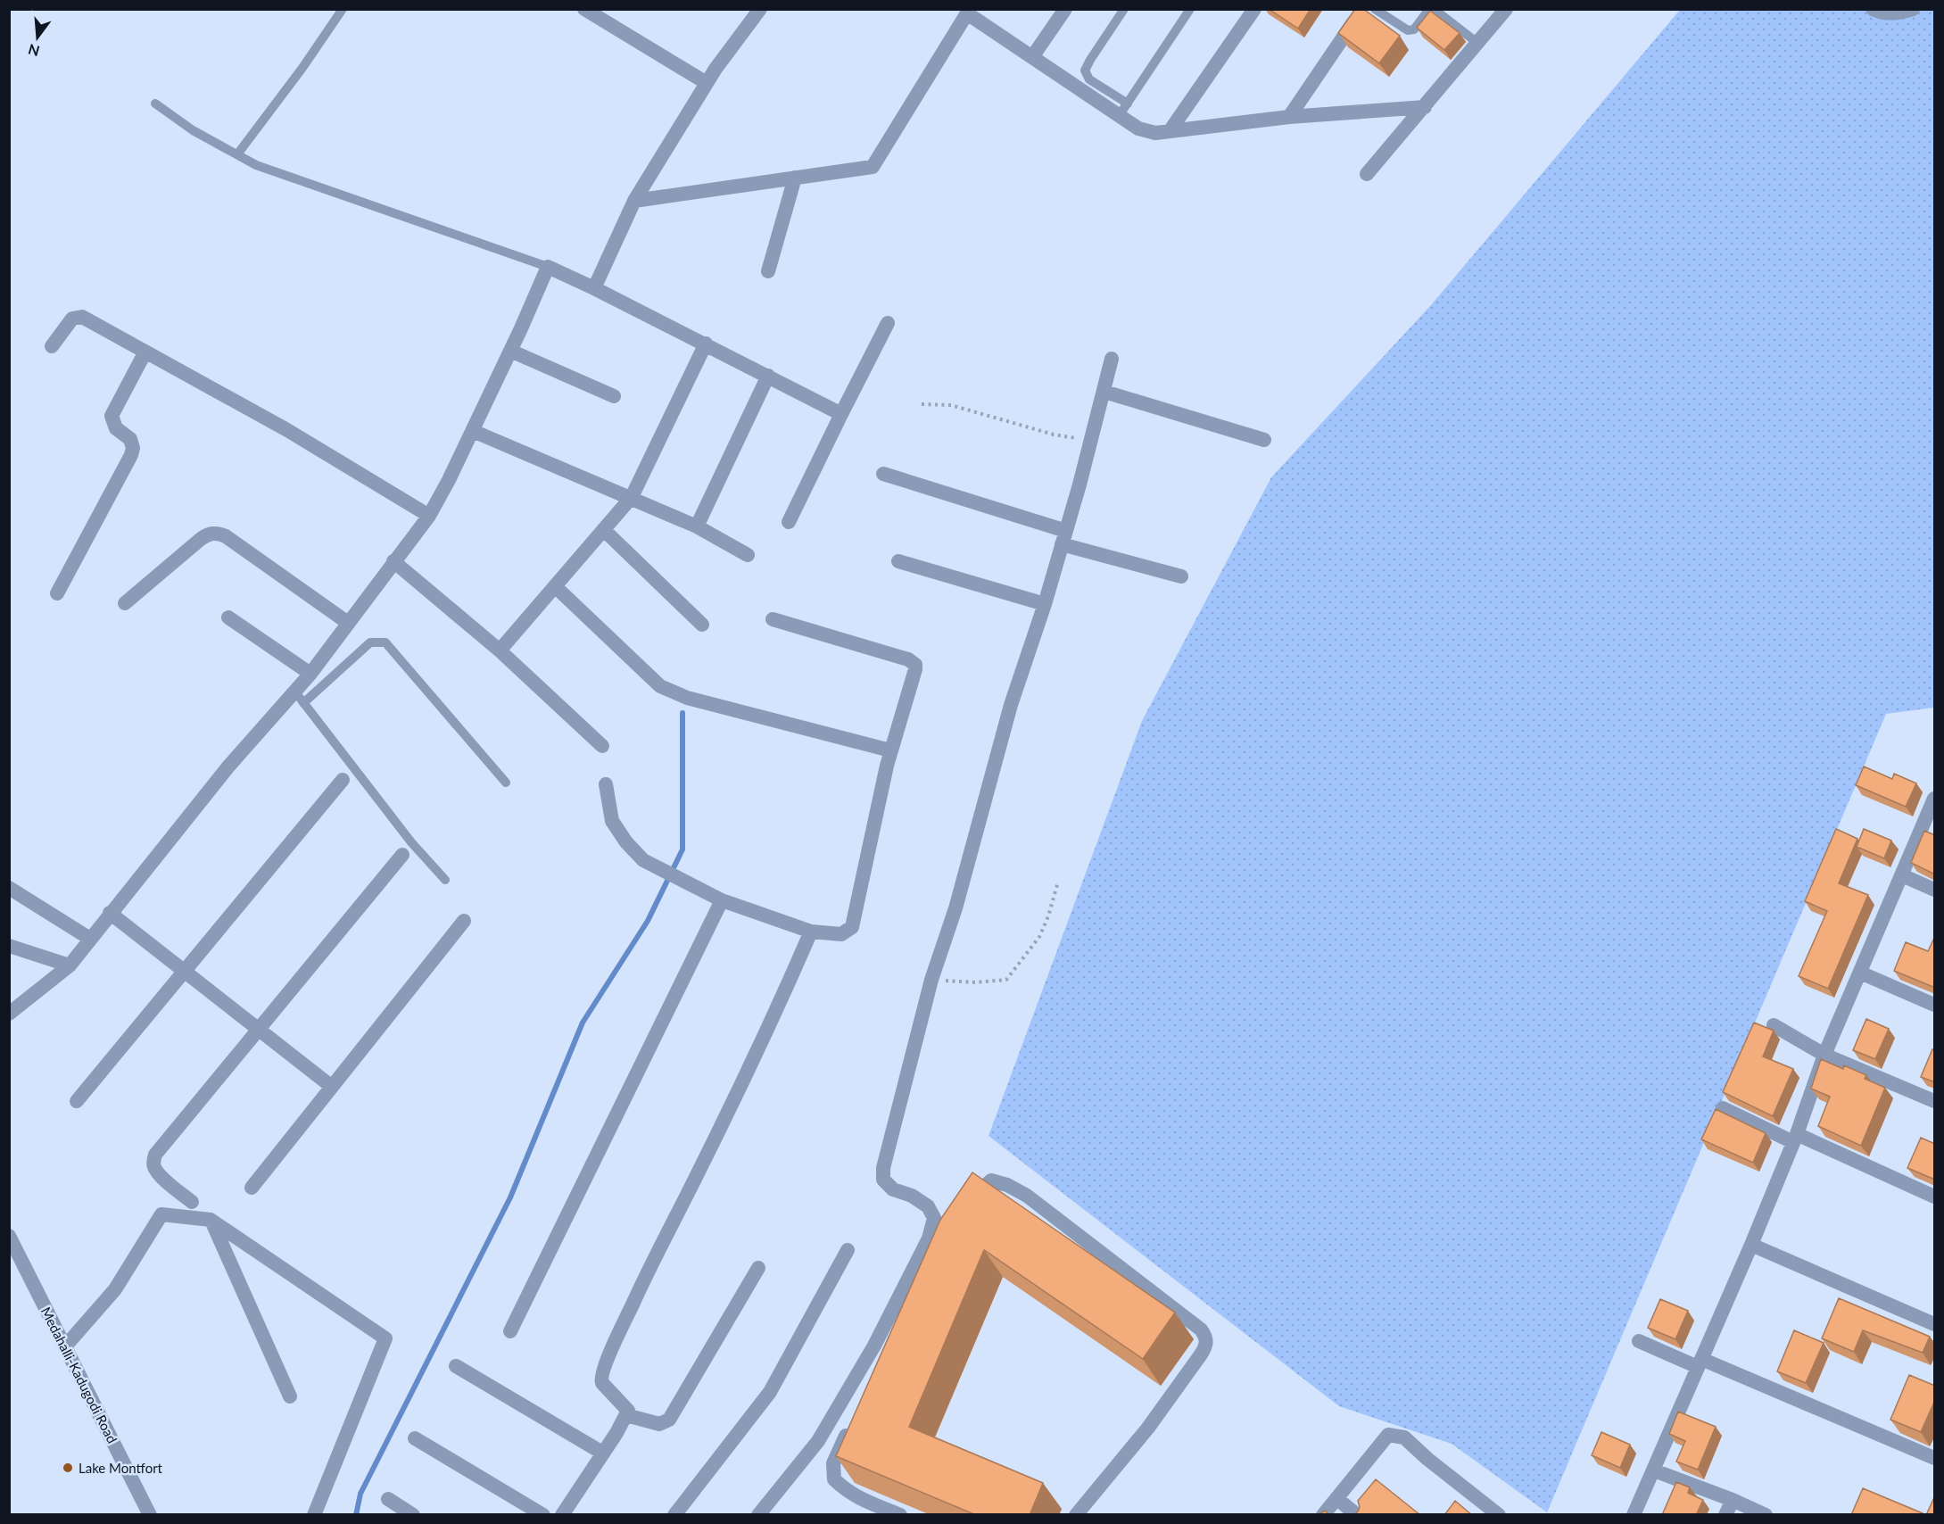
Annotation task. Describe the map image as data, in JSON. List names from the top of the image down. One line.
{"streets":{"street":["Medahalli-Kadugodi Road"]},"places":["Lake Montfort"],"north":"bottom"}
